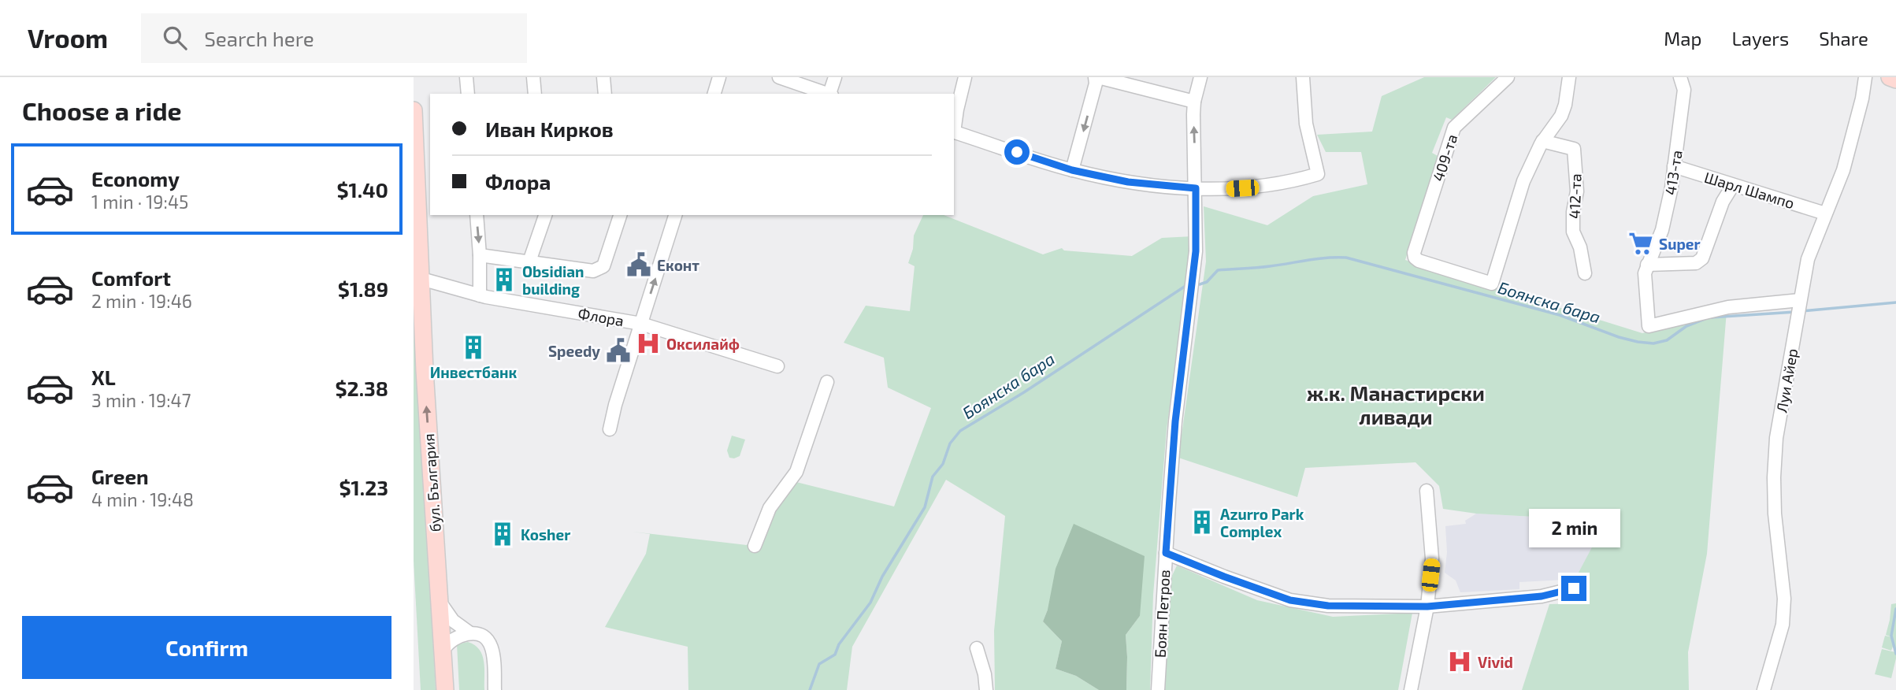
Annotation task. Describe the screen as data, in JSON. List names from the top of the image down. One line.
{"streets":{"main road":["бул. България"],"street":["409-та","413-та","Шарл Шампо","412-та","Флора","Луи Айер","Боян Петров"]},"crossings":[["409-та","412-та"],["413-та","Шарл Шампо"],["413-та","Луи Айер"],["Шарл Шампо","Луи Айер"],["Флора","бул. България"]],"one_way":["бул. България"],"districts":["ж.к. Манастирски ливади"],"water":["Боянска бара"],"places":{"supermarket":["Super"],"public building":["Еконт","Speedy"],"building":["Obsidian building","Инвестбанк","Azurro Park Complex","Kosher"],"hospital":["Оксилайф","Vivid"]},"page":{"header":"Vroom","search":"Search here","nav":["Map","Layers","Share"],"heading":"Choose a ride","banner":["Иван Кирков","Флора"],"list":[{"name":"Economy","note":"1 min · 19:45","value":"$1.40"},{"name":"Comfort","note":"2 min · 19:46","value":"$1.89"},{"name":"XL","note":"3 min · 19:47","value":"$2.38"},{"name":"Green","note":"4 min · 19:48","value":"$1.23"}],"bubble":"2 min","buttons":"Confirm"}}
